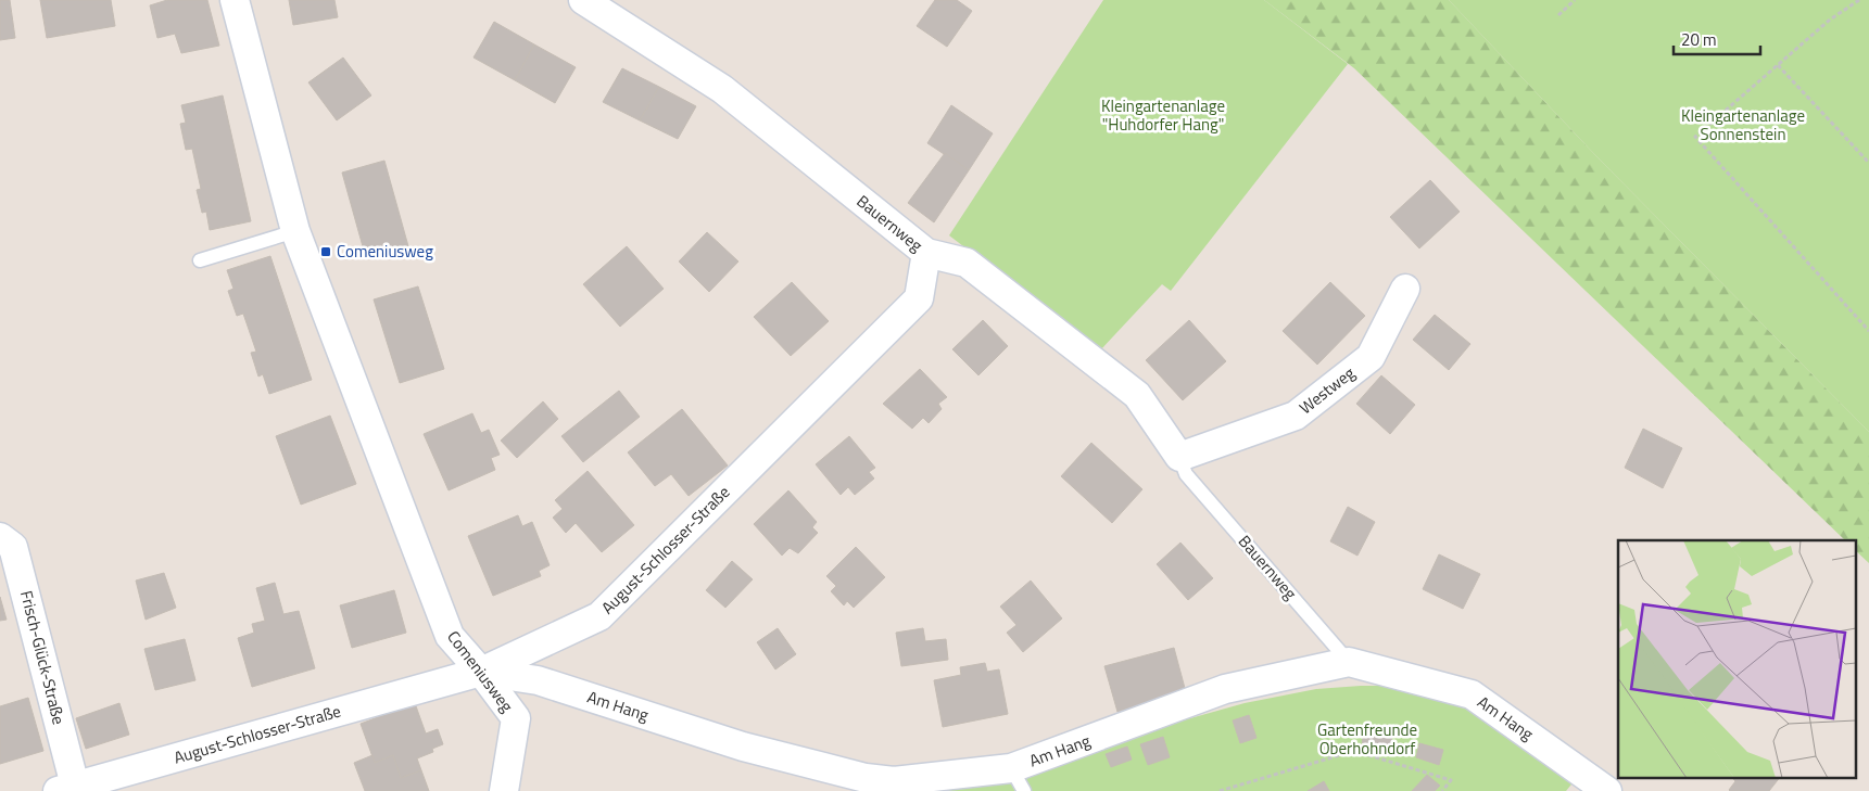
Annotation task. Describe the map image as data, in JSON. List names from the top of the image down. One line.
{"streets":{"street":["Bauernweg","Westweg","August-Schlosser-Straße","Frisch-Glück-Straße","Comeniusweg","Am Hang"]},"crossings":[["Bauernweg","Westweg"],["Bauernweg","August-Schlosser-Straße"],["Bauernweg","Am Hang"],["August-Schlosser-Straße","Frisch-Glück-Straße"],["August-Schlosser-Straße","Comeniusweg"],["August-Schlosser-Straße","Am Hang"],["Comeniusweg","Am Hang"]],"parks":["Kleingartenanlage \"Huhdorfer Hang\"","Kleingartenanlage Sonnenstein","Gartenfreunde Oberhohndorf"],"places":{"transit":["Comeniusweg"]},"scale_bar":"20 m"}
